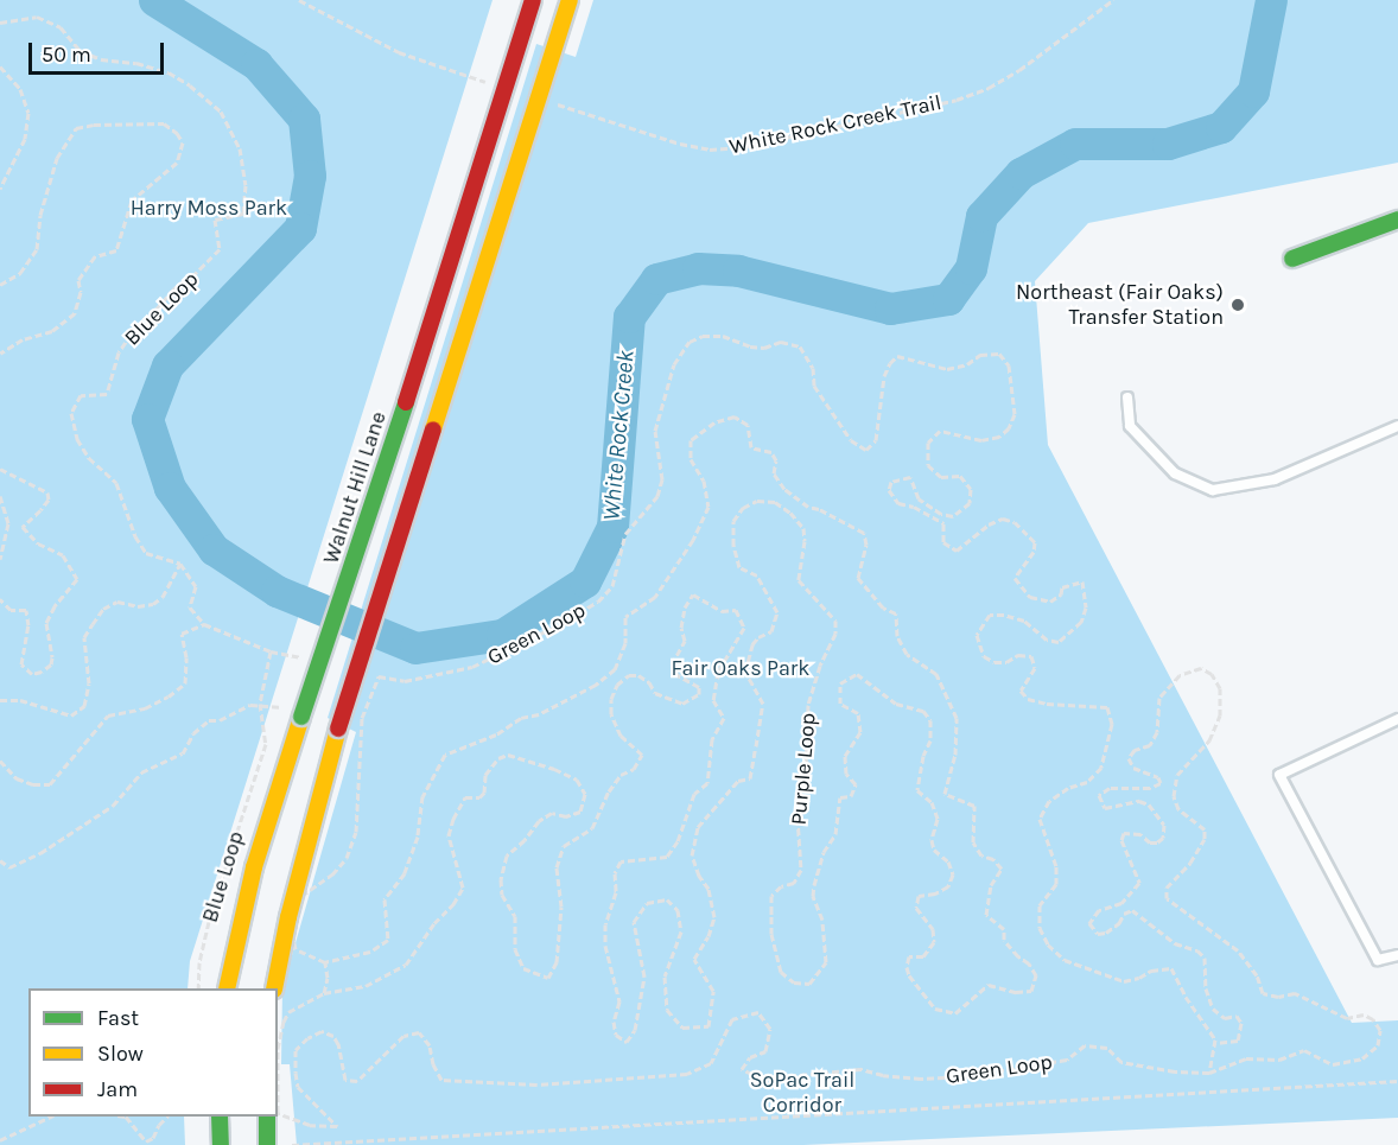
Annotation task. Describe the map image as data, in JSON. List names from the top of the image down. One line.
{"streets":{"main road":["Walnut Hill Lane"],"path":["White Rock Creek Trail","Blue Loop","Green Loop","Purple Loop"]},"crossings":[["Green Loop","Purple Loop"]],"water":["White Rock Creek"],"parks":["Harry Moss Park","Fair Oaks Park","SoPac Trail Corridor"],"places":["Northeast (Fair Oaks) Transfer Station"],"legend":["Fast","Slow","Jam"],"scale_bar":"50 m"}
